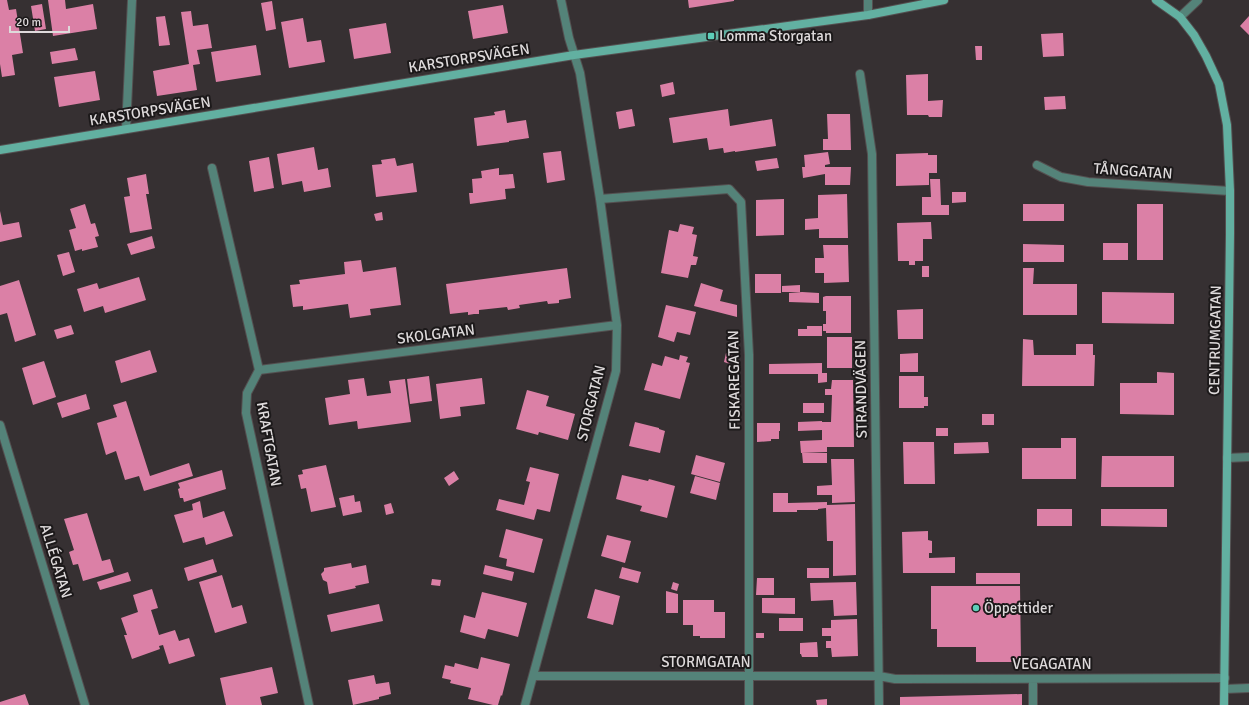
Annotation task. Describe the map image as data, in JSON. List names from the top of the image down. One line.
{"streets":{"street":["KARSTORPSVÄGEN","TÅNGGATAN","SKOLGATAN","CENTRUMGATAN","FISKAREGATAN","STRANDVÄGEN","STORGATAN","KRAFTGATAN","ALLÉGATAN","STORMGATAN","VEGAGATAN"]},"crossings":[["KARSTORPSVÄGEN","STORGATAN"],["TÅNGGATAN","CENTRUMGATAN"],["SKOLGATAN","STORGATAN"],["SKOLGATAN","KRAFTGATAN"],["CENTRUMGATAN","VEGAGATAN"],["FISKAREGATAN","STORGATAN"],["FISKAREGATAN","STORMGATAN"],["STRANDVÄGEN","STORMGATAN"],["STRANDVÄGEN","VEGAGATAN"],["STORGATAN","STORMGATAN"],["STORMGATAN","VEGAGATAN"]],"places":{"transit":["Lomma Storgatan"],"other":["Öppettider"]},"scale_bar":"20 m"}
